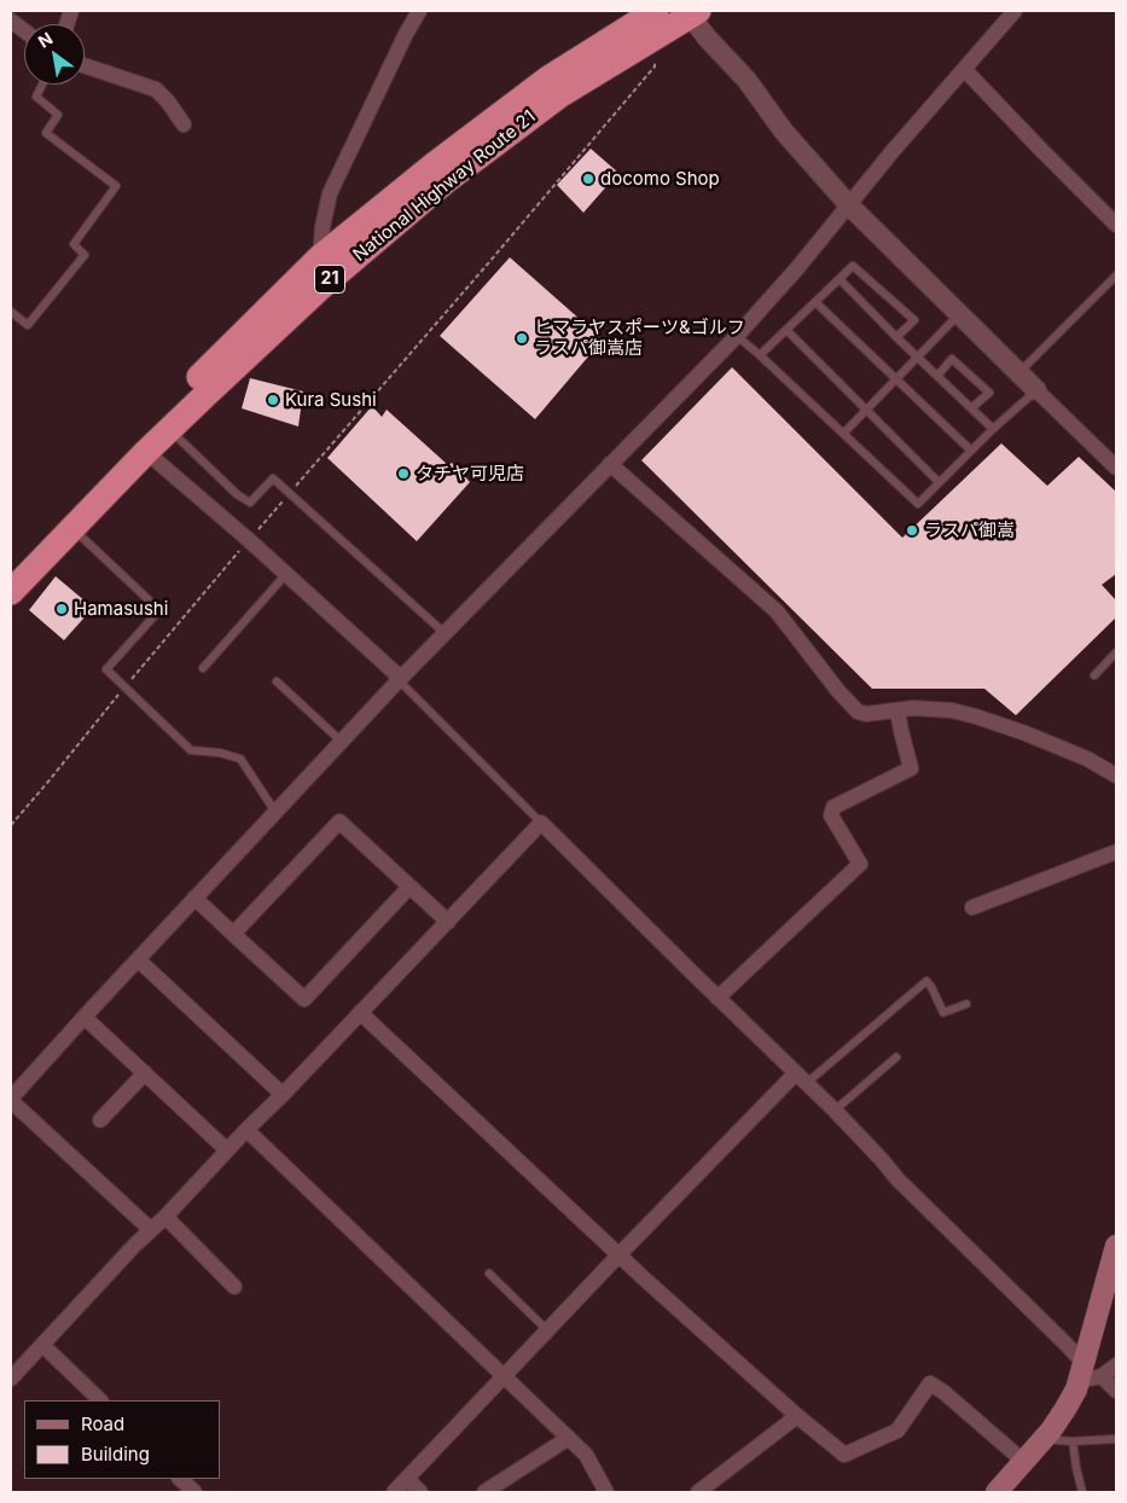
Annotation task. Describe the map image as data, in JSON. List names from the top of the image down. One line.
{"streets":{"highway":["National Highway Route 21","21"]},"places":["docomo Shop","ヒマラヤスポーツ&ゴルフ ラスパ御嵩店","Kura Sushi","タチヤ可児店","ラスパ御嵩","Hamasushi"],"legend":["Road","Building"],"north":"top left"}
